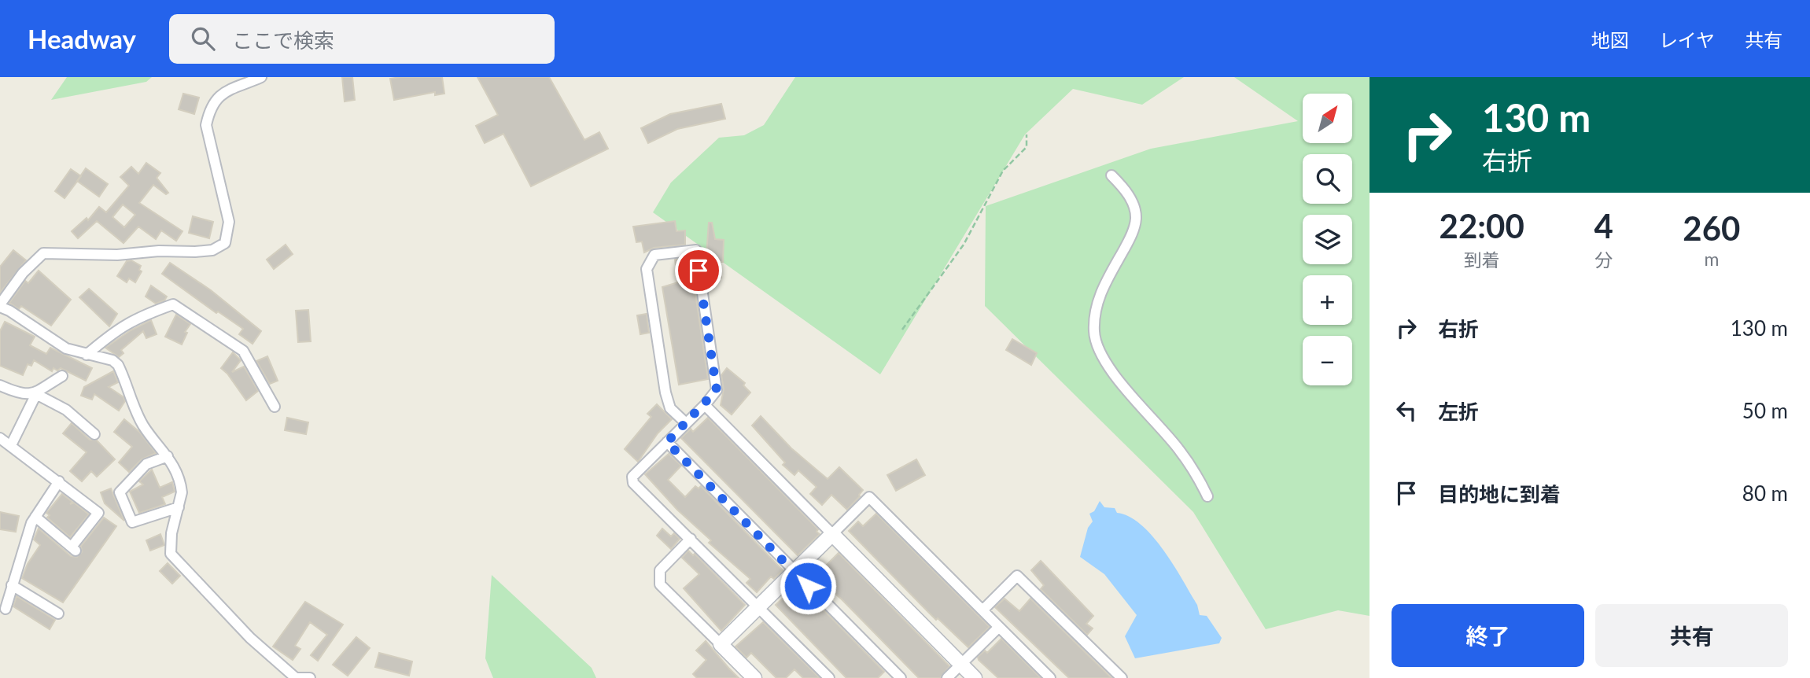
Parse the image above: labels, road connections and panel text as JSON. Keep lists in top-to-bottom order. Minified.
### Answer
{"north":"top right","page":{"header":"Headway","search":"ここで検索","nav":["地図","レイヤ","共有"],"turn":["130 m","右折"],"map_buttons":["+","−"],"eta":["22:00","到着","4","分","260","m"],"list":[{"name":"右折","value":"130 m"},{"name":"左折","value":"50 m"},{"name":"目的地に到着","value":"80 m"}],"buttons":["終了","共有"]}}
